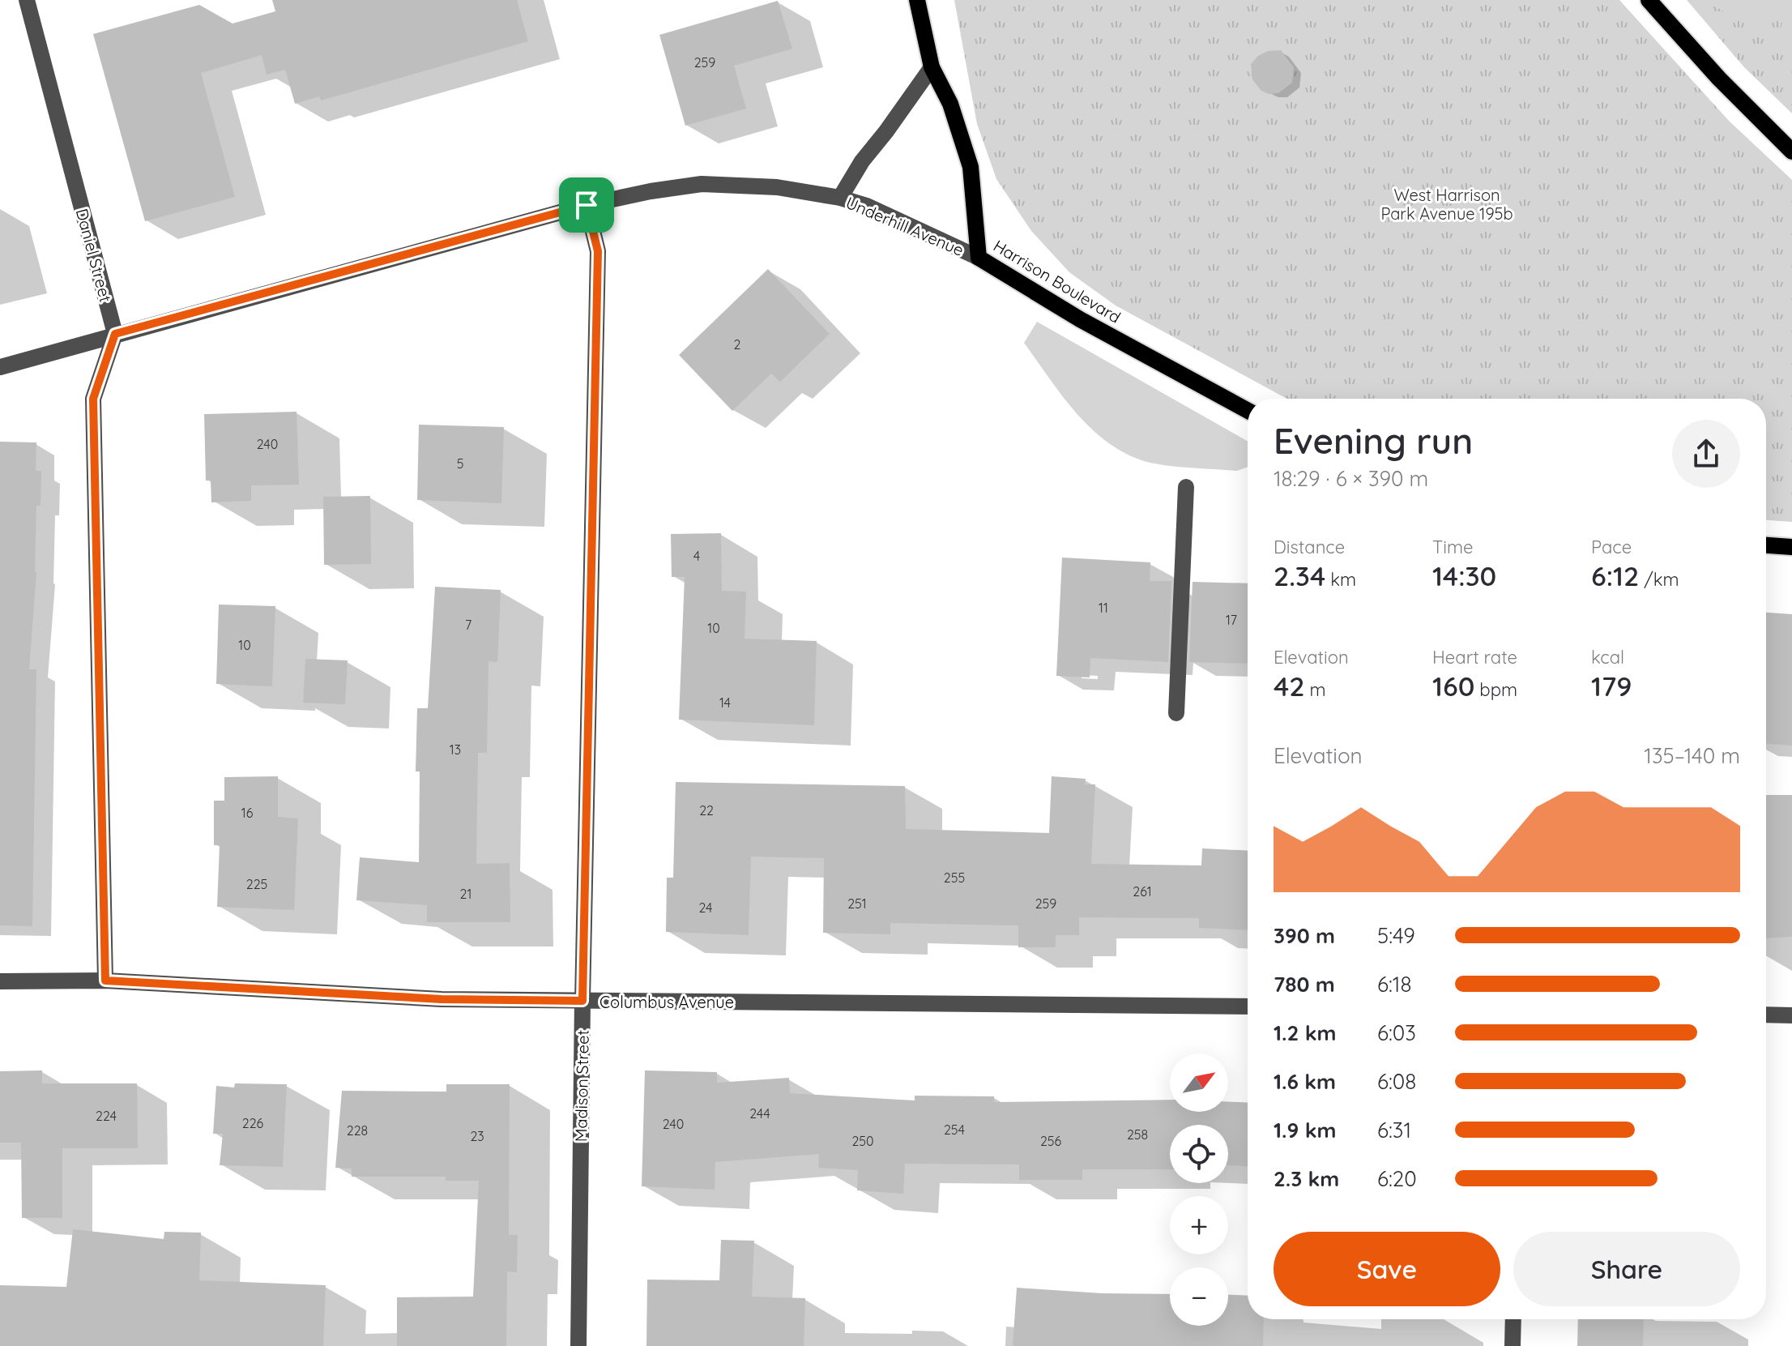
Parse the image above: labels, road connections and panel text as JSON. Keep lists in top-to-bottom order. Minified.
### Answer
{"streets":{"main road":["Harrison Boulevard"],"street":["Underhill Avenue","Daniel Street","Columbus Avenue","Madison Street"]},"crossings":[["Underhill Avenue","Daniel Street"],["Underhill Avenue","Harrison Boulevard"],["Underhill Avenue","Madison Street"],["Columbus Avenue","Madison Street"]],"parks":["West Harrison Park Avenue 195b"],"house_numbers":["259","2","240","5","4","11","17","7","10","10","14","13","22","16","255","225","261","21","251","259","24","244","224","226","240","254","228","258","23","250","256"],"north":"top right","page":{"heading":["Evening run","18:29 · 6 × 390 m"],"stats":[["Distance","2.34 km"],["Time","14:30"],["Pace","6:12 /km"],["Elevation","42 m"],["Heart rate","160 bpm"],["kcal","179"]],"chart":["Elevation","135–140 m"],"list":[{"name":"390 m","note":"5:49"},{"name":"780 m","note":"6:18"},{"name":"1.2 km","note":"6:03"},{"name":"1.6 km","note":"6:08"},{"name":"1.9 km","note":"6:31"},{"name":"2.3 km","note":"6:20"}],"map_buttons":["+","−"],"buttons":["Save","Share"]}}
